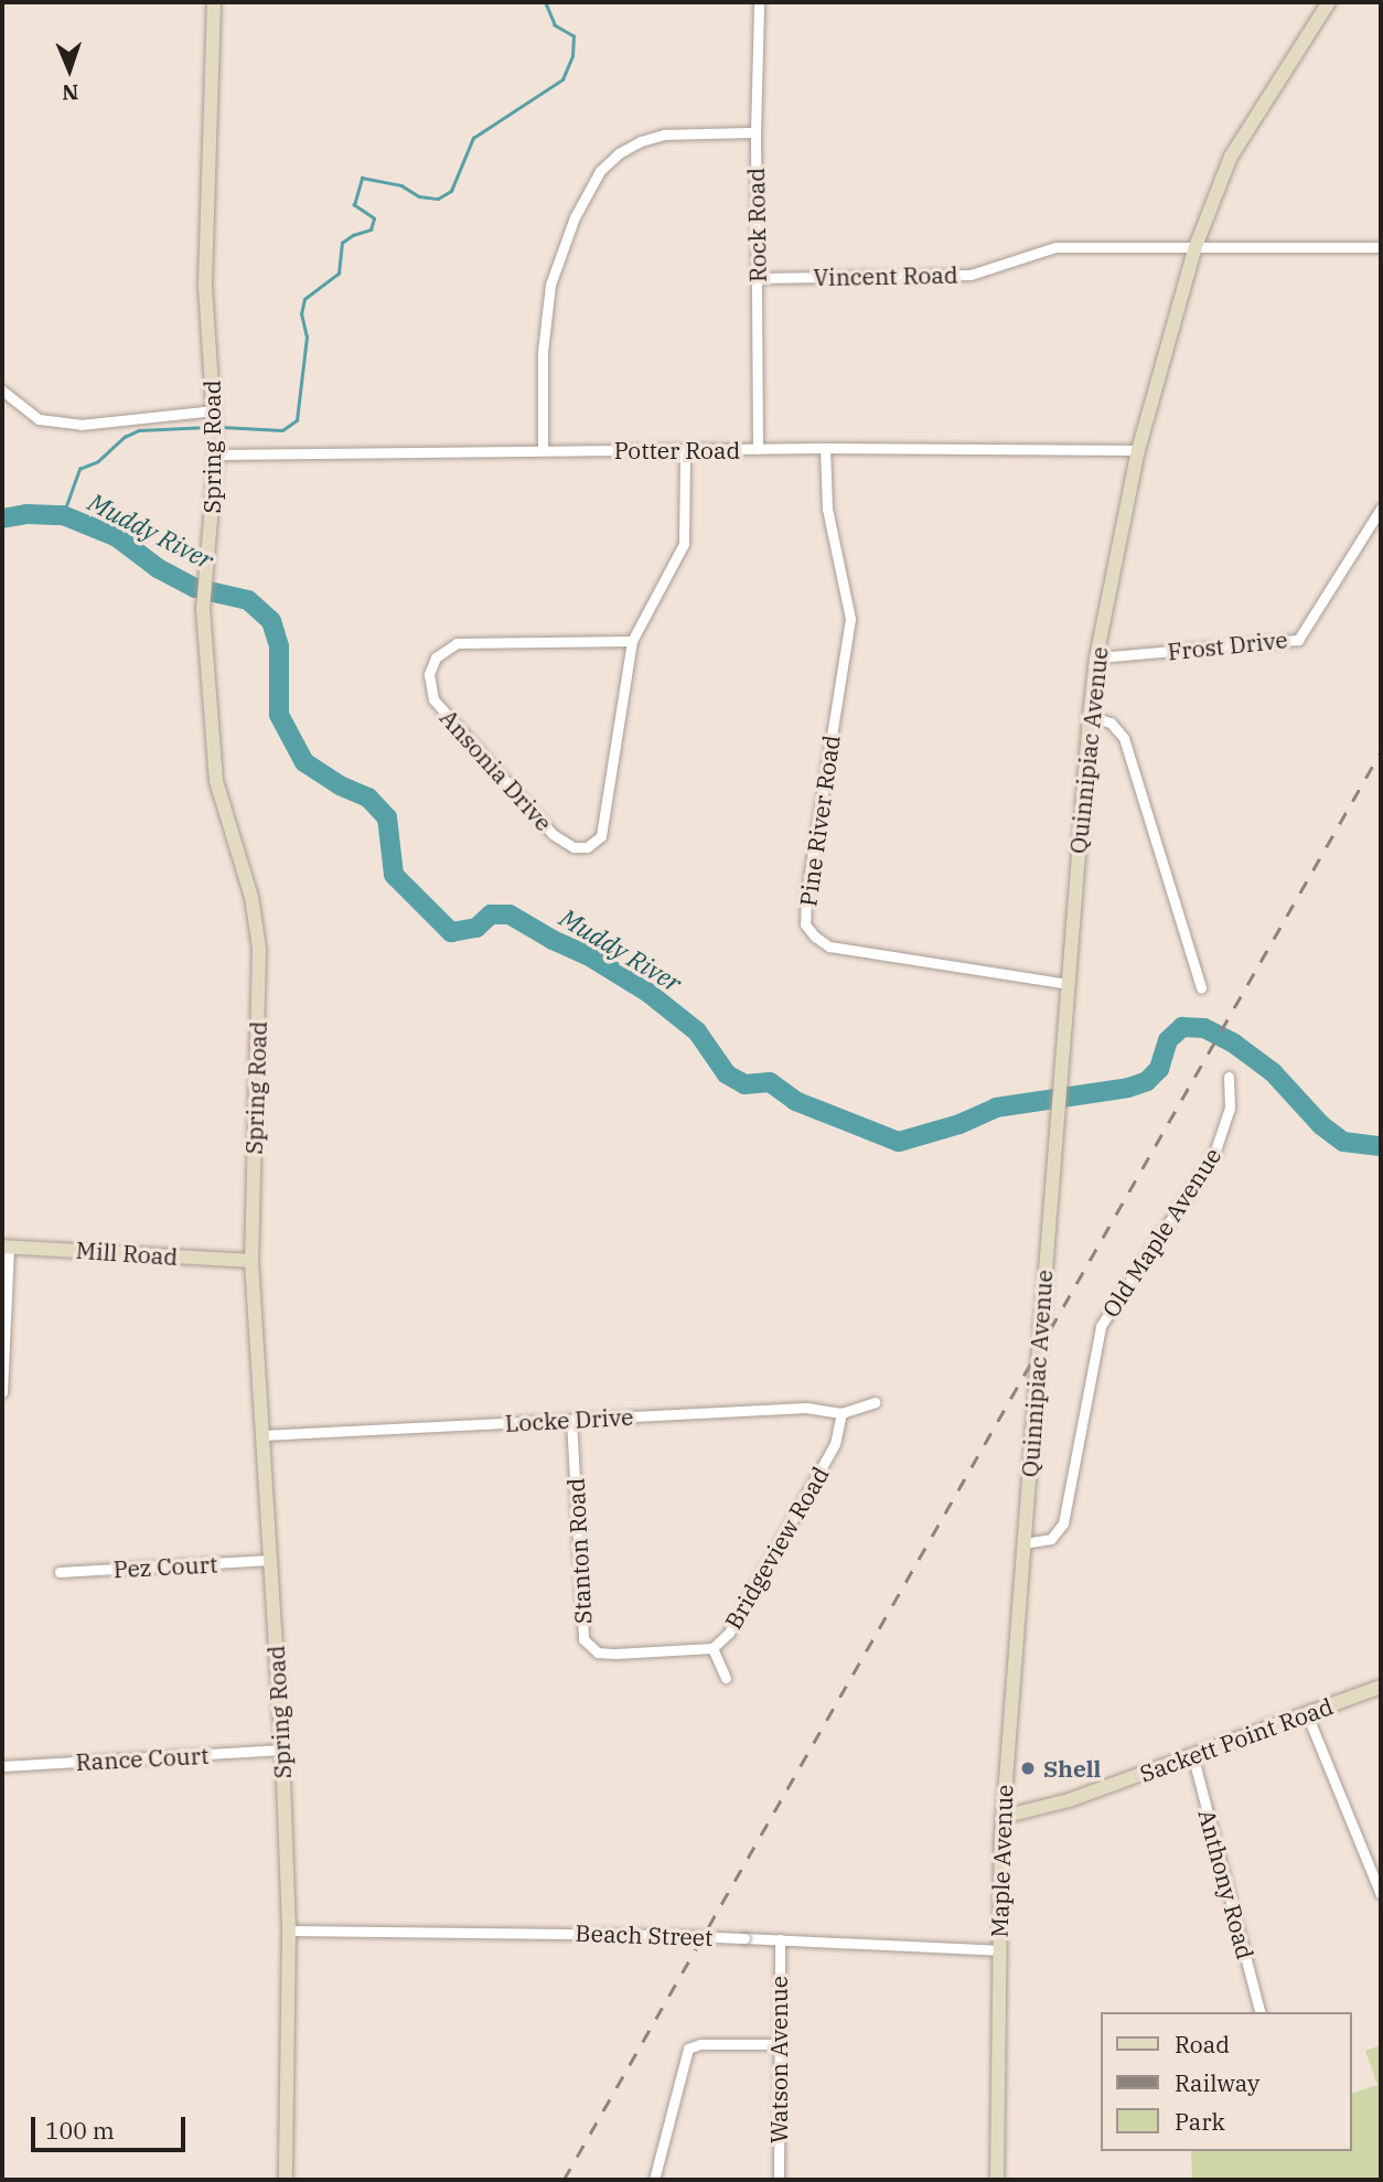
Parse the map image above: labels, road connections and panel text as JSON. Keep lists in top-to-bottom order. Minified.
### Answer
{"streets":{"street":["Rock Road","Vincent Road","Spring Road","Potter Road","Frost Drive","Quinnipiac Avenue","Ansonia Drive","Pine River Road","Old Maple Avenue","Mill Road","Locke Drive","Bridgeview Road","Stanton Road","Pez Court","Sackett Point Road","Rance Court","Maple Avenue","Anthony Road","Beach Street","Watson Avenue"]},"crossings":[["Rock Road","Vincent Road"],["Rock Road","Potter Road"],["Vincent Road","Quinnipiac Avenue"],["Spring Road","Potter Road"],["Spring Road","Mill Road"],["Spring Road","Locke Drive"],["Spring Road","Pez Court"],["Spring Road","Rance Court"],["Spring Road","Beach Street"],["Potter Road","Quinnipiac Avenue"],["Potter Road","Ansonia Drive"],["Potter Road","Pine River Road"],["Frost Drive","Quinnipiac Avenue"],["Quinnipiac Avenue","Pine River Road"],["Quinnipiac Avenue","Old Maple Avenue"],["Quinnipiac Avenue","Maple Avenue"],["Old Maple Avenue","Maple Avenue"],["Locke Drive","Bridgeview Road"],["Locke Drive","Stanton Road"],["Bridgeview Road","Stanton Road"],["Sackett Point Road","Maple Avenue"],["Sackett Point Road","Anthony Road"],["Maple Avenue","Beach Street"],["Beach Street","Watson Avenue"]],"water":["Muddy River"],"places":["Shell"],"legend":["Road","Railway","Park"],"scale_bar":"100 m","north":"bottom"}
